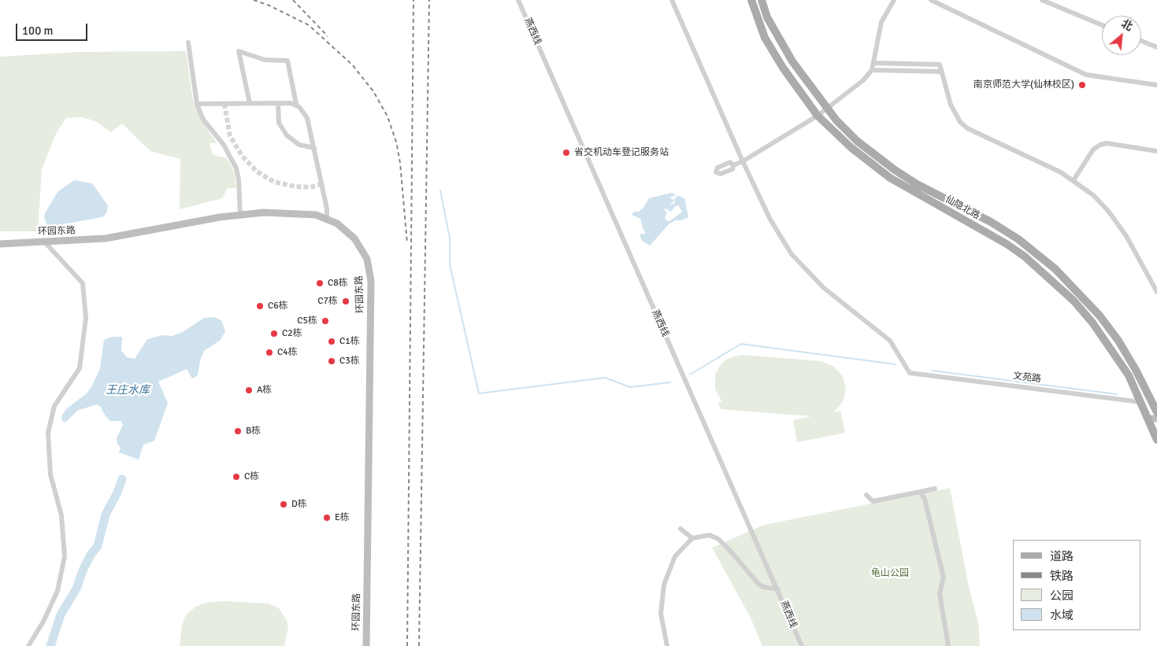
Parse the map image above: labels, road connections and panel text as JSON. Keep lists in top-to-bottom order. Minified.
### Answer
{"streets":{"main road":["仙隐北路"],"street":["燕西线","环园东路","文苑路"]},"crossings":[["仙隐北路","文苑路"]],"water":["王庄水库"],"parks":["龟山公园"],"places":["南京师范大学(仙林校区)","省交机动车登记服务站","C8栋","C7栋","C6栋","C5栋","C2栋","C1栋","C4栋","C3栋","A栋","B栋","C栋","D栋","E栋"],"legend":["道路","铁路","公园","水域"],"scale_bar":"100 m","north":"top right"}
